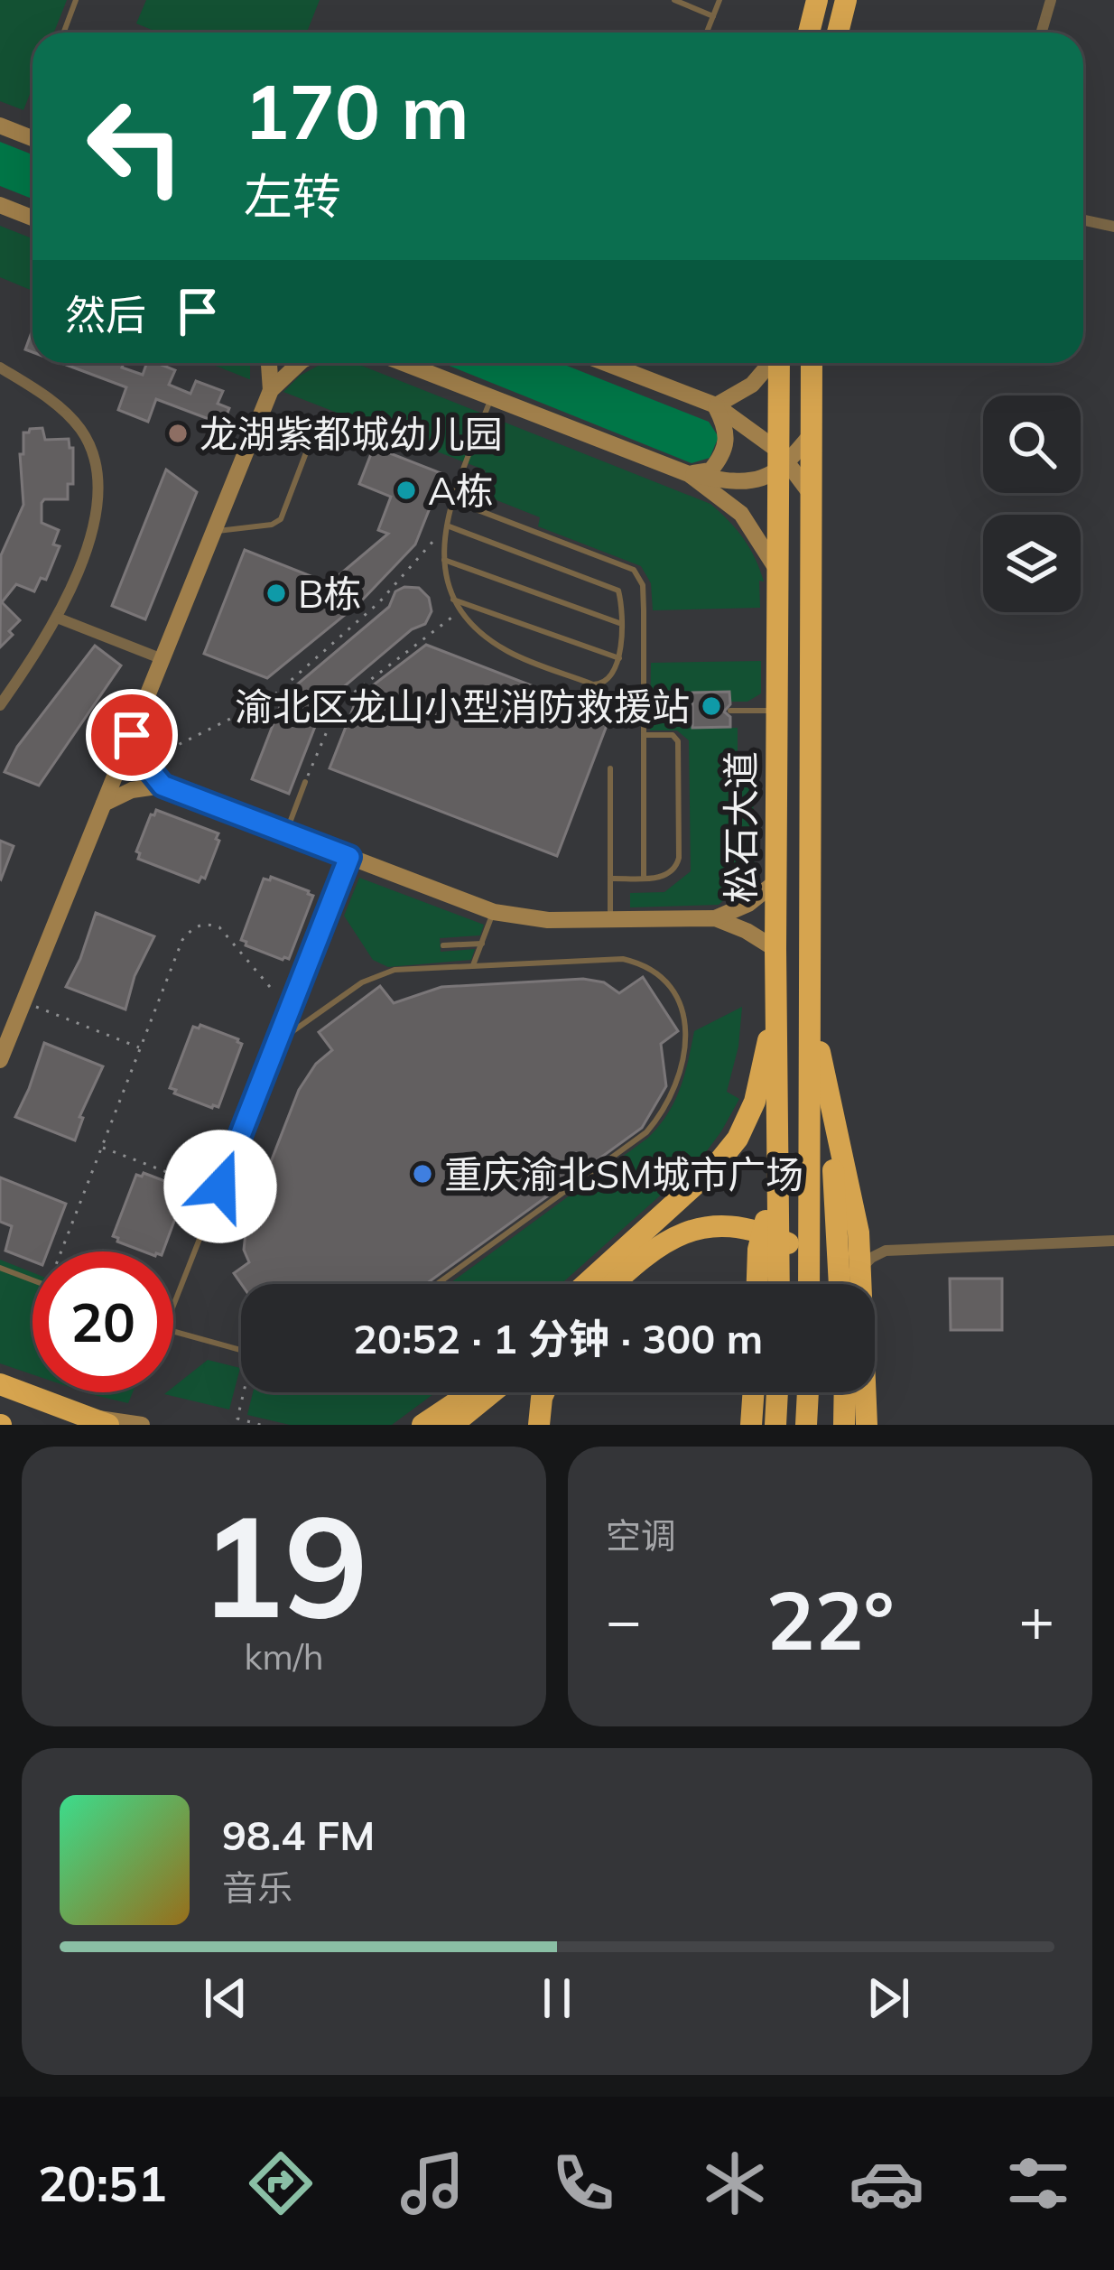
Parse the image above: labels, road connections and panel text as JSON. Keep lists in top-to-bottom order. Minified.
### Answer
{"streets":{"highway":["松石大道"]},"places":["龙湖紫都城幼儿园","A栋","B栋","渝北区龙山小型消防救援站","重庆渝北SM城市广场"],"page":{"turn":["170 m","左转"],"then":"然后","limit":"20","trip":"20:52 · 1 分钟 · 300 m","tile":[["19","km/h"],"空调"],"heat":["−","22°","+"],"song":["98.4 FM","音乐"],"tabs":"20:51"}}
